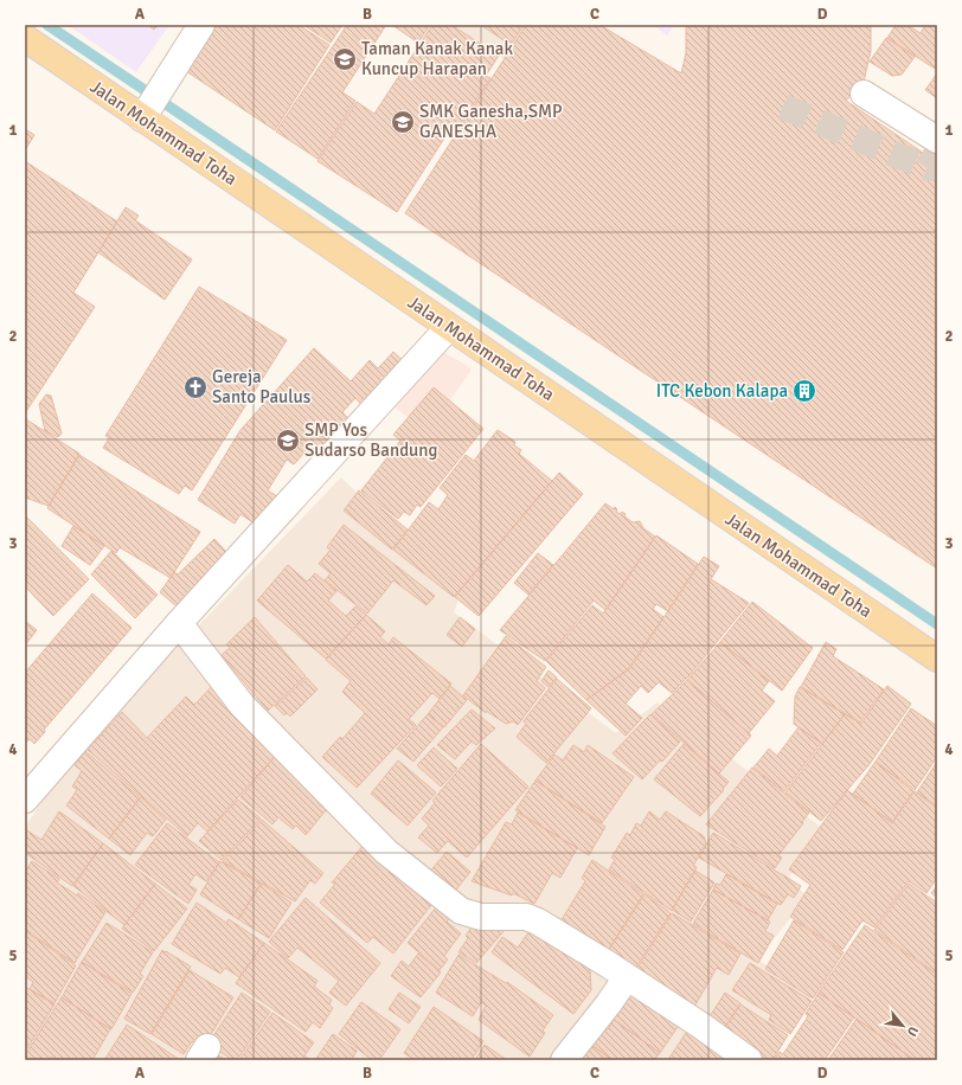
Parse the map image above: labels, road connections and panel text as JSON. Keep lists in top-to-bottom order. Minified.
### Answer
{"streets":{"main road":["Jalan Mohammad Toha"]},"places":{"school or university":["Taman Kanak Kanak Kuncup Harapan","SMK Ganesha,SMP GANESHA","SMP Yos Sudarso Bandung"],"church":["Gereja Santo Paulus"],"building":["ITC Kebon Kalapa"]},"north":"bottom right","grid":{"columns":["A","B","C","D"],"rows":["1","2","3","4","5"]}}
